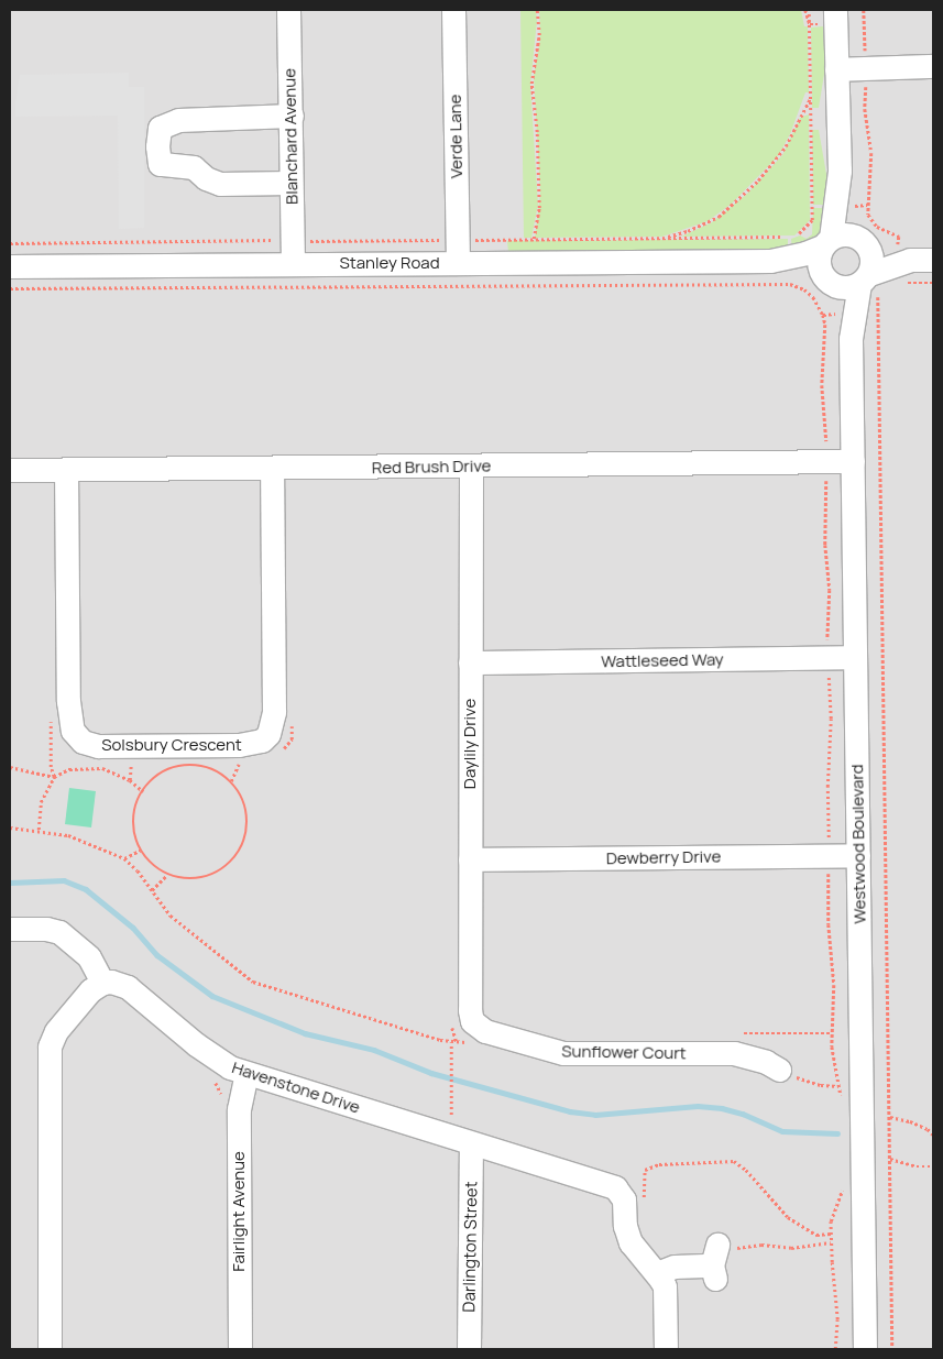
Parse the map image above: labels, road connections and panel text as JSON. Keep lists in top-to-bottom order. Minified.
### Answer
{"streets":{"street":["Blanchard Avenue","Verde Lane","Stanley Road","Red Brush Drive","Wattleseed Way","Daylily Drive","Solsbury Crescent","Westwood Boulevard","Dewberry Drive","Sunflower Court","Havenstone Drive","Fairlight Avenue","Darlington Street"]},"crossings":[["Blanchard Avenue","Stanley Road"],["Verde Lane","Stanley Road"],["Stanley Road","Westwood Boulevard"],["Red Brush Drive","Daylily Drive"],["Red Brush Drive","Solsbury Crescent"],["Red Brush Drive","Westwood Boulevard"],["Wattleseed Way","Daylily Drive"],["Wattleseed Way","Westwood Boulevard"],["Daylily Drive","Dewberry Drive"],["Daylily Drive","Sunflower Court"],["Westwood Boulevard","Dewberry Drive"],["Havenstone Drive","Fairlight Avenue"],["Havenstone Drive","Darlington Street"]]}
